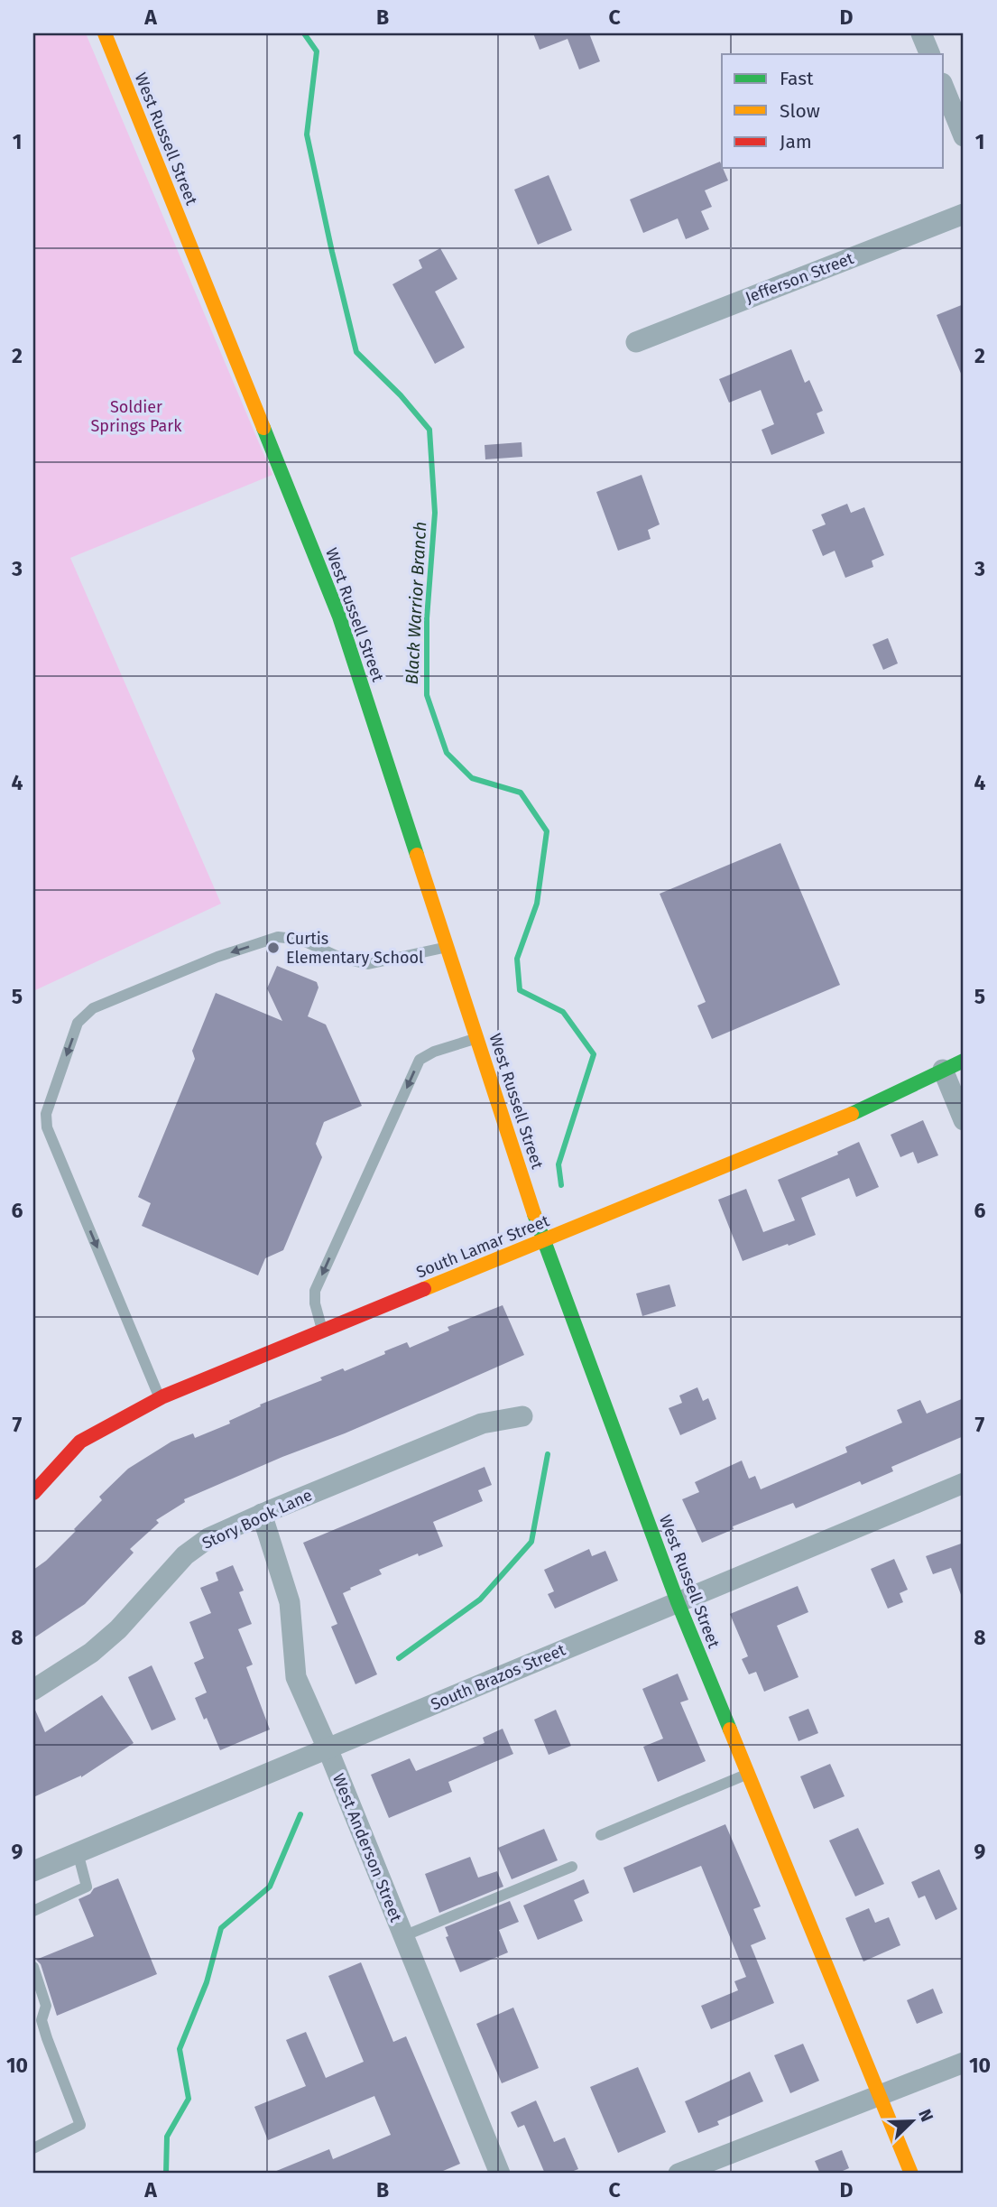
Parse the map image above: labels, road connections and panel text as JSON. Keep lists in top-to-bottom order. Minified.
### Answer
{"streets":{"street":["West Russell Street","Jefferson Street","South Lamar Street","Story Book Lane","South Brazos Street","West Anderson Street"]},"crossings":[["West Russell Street","South Lamar Street"],["West Russell Street","South Brazos Street"],["Story Book Lane","West Anderson Street"],["South Brazos Street","West Anderson Street"]],"water":["Black Warrior Branch"],"parks":["Soldier Springs Park"],"places":["Curtis Elementary School"],"legend":["Fast","Slow","Jam"],"north":"top right","grid":{"columns":["A","B","C","D"],"rows":["1","2","3","4","5","6","7","8","9","10"]}}
